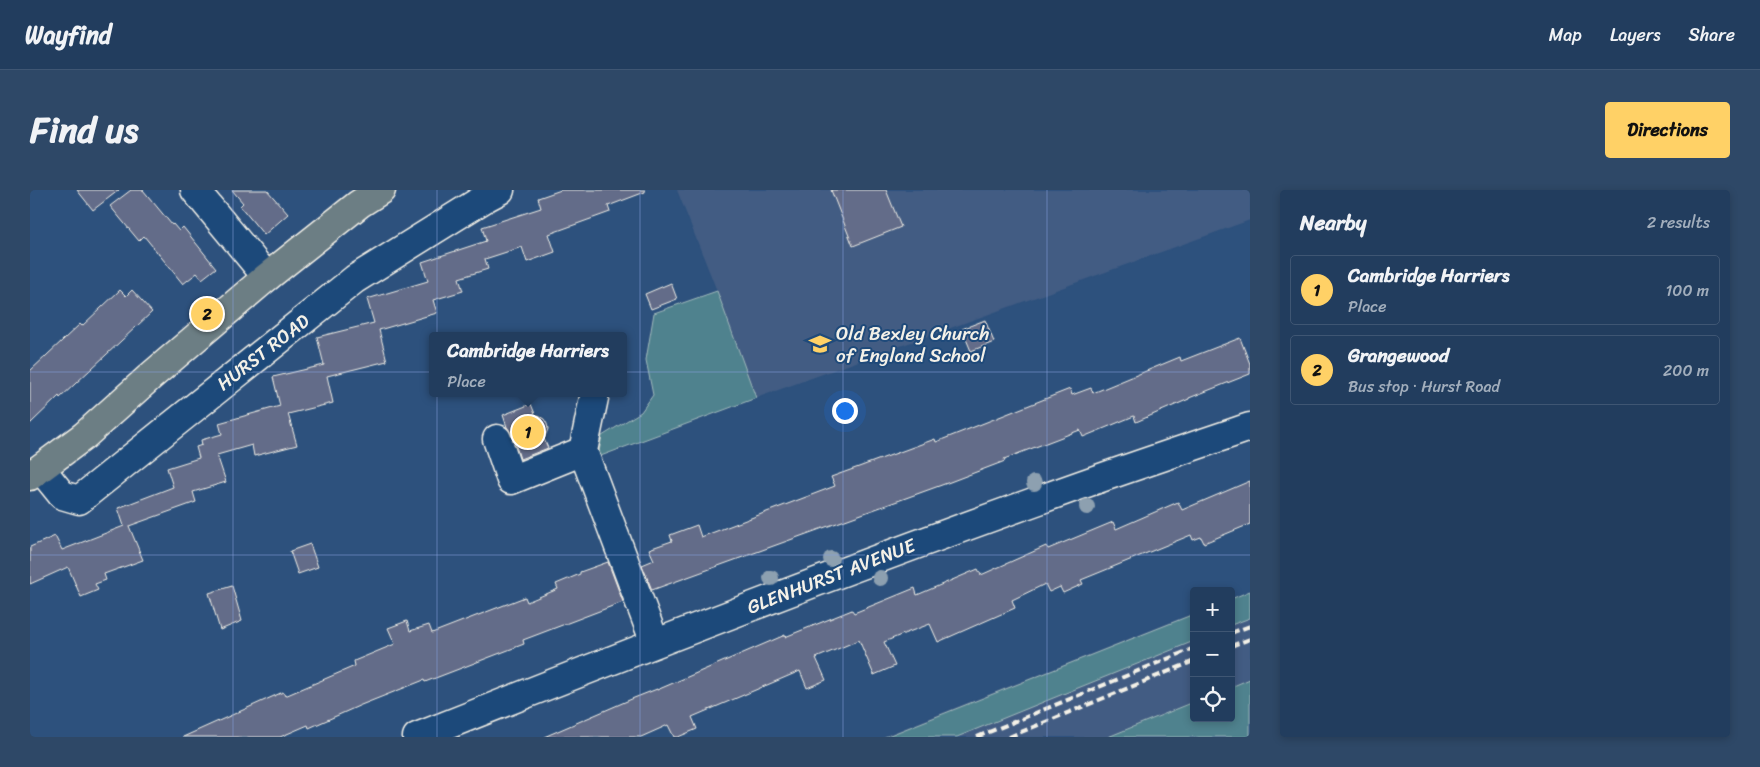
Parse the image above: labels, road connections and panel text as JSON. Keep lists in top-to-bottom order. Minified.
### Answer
{"streets":{"main road":["HURST ROAD"],"street":["GLENHURST AVENUE"]},"places":{"school or university":["Old Bexley Church of England School"]},"page":{"header":"Wayfind","nav":["Map","Layers","Share"],"title":"Find us","buttons":"Directions","heading":["Nearby","2 results"],"list":[{"mark":"1","name":"Cambridge Harriers","note":"Place","value":"100 m"},{"mark":"2","name":"Grangewood","note":"Bus stop · Hurst Road","value":"200 m"}],"pins":["2","1"],"popup":["Cambridge Harriers","Place"],"map_buttons":["+","−"]}}
